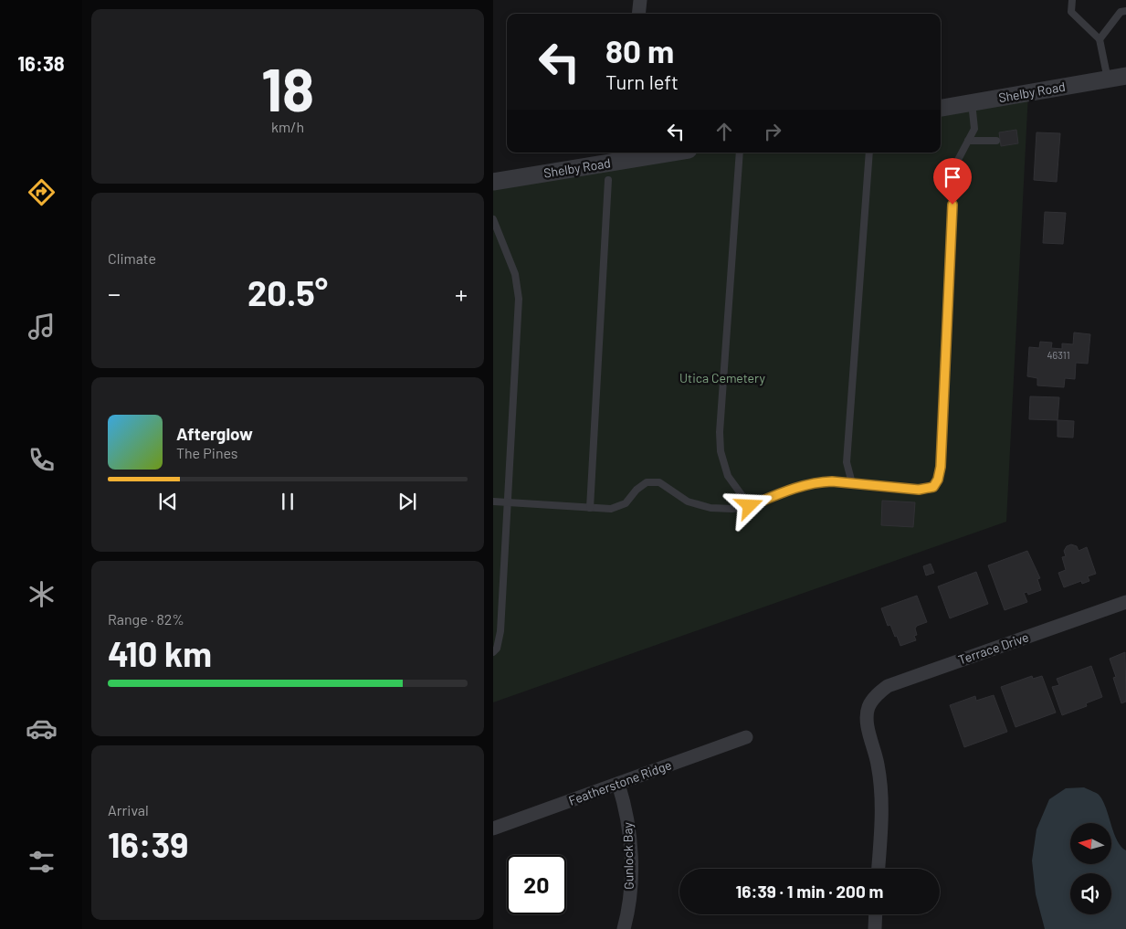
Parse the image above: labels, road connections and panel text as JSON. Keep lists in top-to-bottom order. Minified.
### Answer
{"streets":{"street":["Shelby Road","Terrace Drive","Featherstone Ridge","Gunlock Bay"]},"crossings":[["Featherstone Ridge","Gunlock Bay"]],"parks":["Utica Cemetery"],"house_numbers":["46311"],"north":"left","page":{"tabs":"16:38","tile":[["18","km/h"],"Climate",["Range · 82%","410 km"],["Arrival","16:39"]],"turn":["80 m","Turn left"],"heat":["−","20.5°","+"],"song":["Afterglow","The Pines"],"limit":"20","trip":"16:39 · 1 min · 200 m"}}
